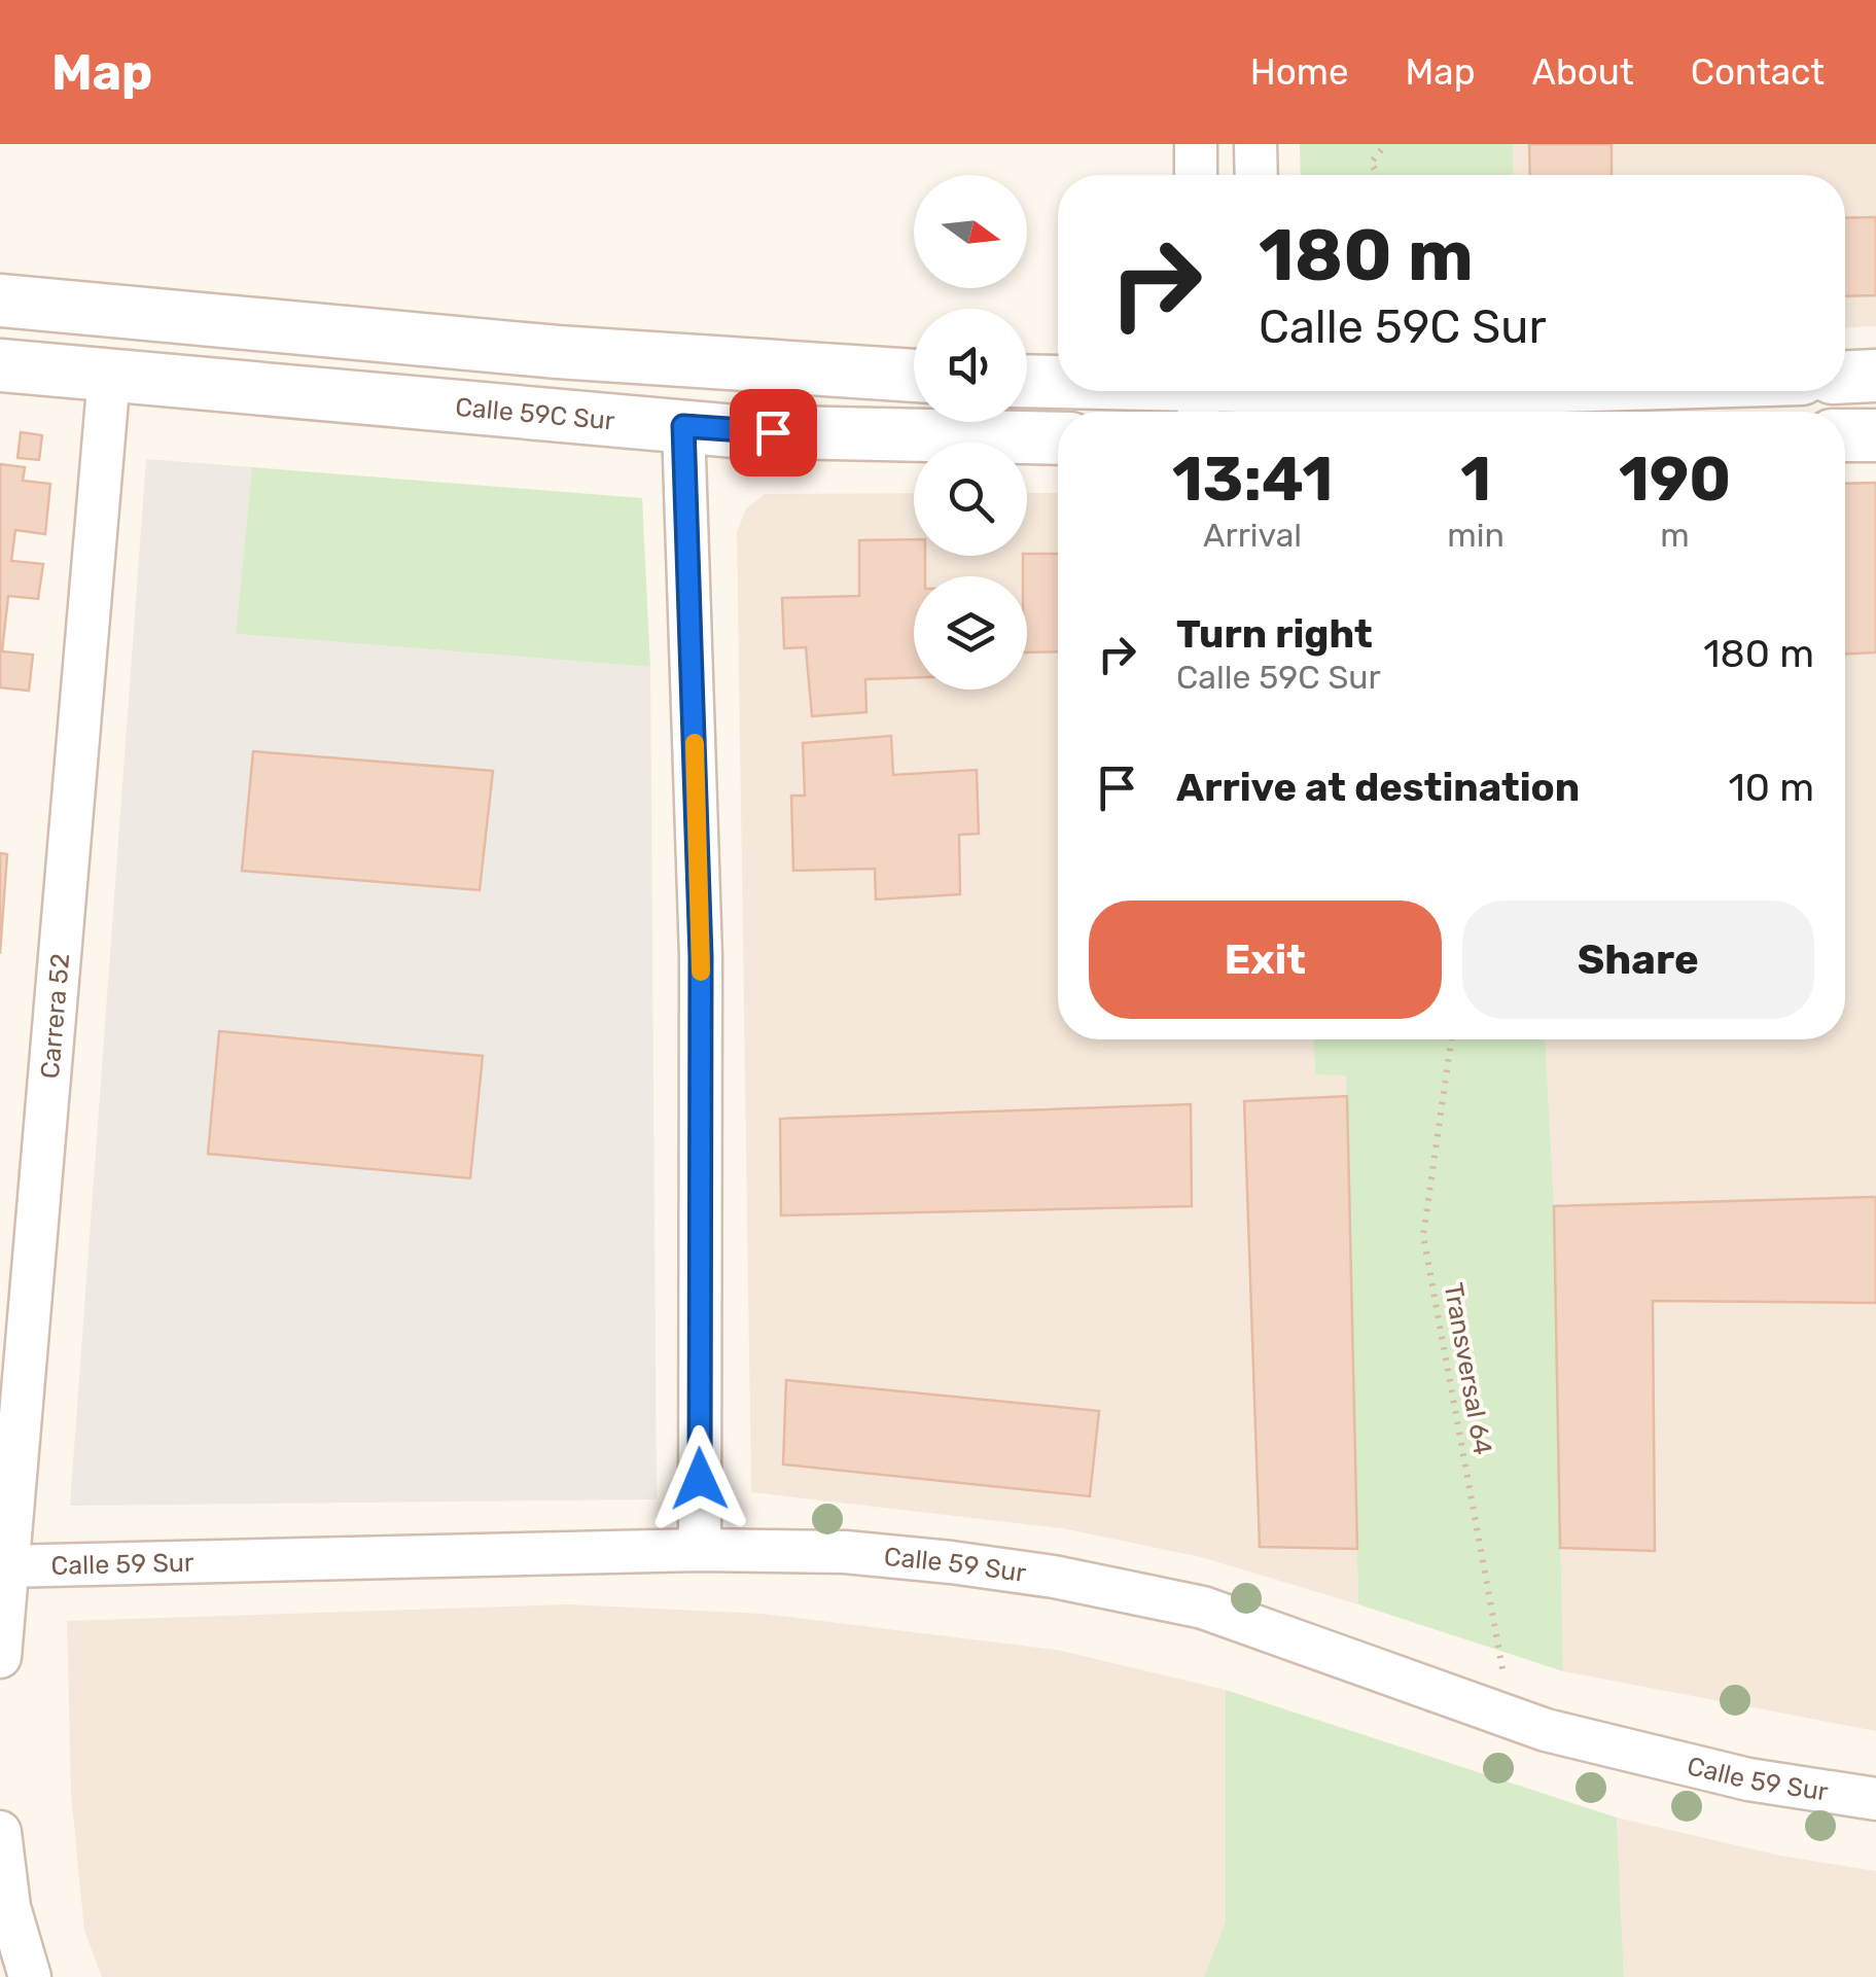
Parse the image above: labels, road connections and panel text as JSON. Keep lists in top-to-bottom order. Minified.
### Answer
{"streets":{"street":["Calle 59C Sur","Carrera 52","Calle 59 Sur"],"path":["Transversal 64"]},"crossings":[["Calle 59C Sur","Carrera 52"],["Carrera 52","Calle 59 Sur"],["Transversal 64","Calle 59 Sur"]],"north":"right","page":{"header":"Map","nav":["Home","Map","About","Contact"],"turn":["180 m","Calle 59C Sur"],"eta":["13:41","Arrival","1","min","190","m"],"list":[{"name":"Turn right","note":"Calle 59C Sur","value":"180 m"},{"name":"Arrive at destination","value":"10 m"}],"buttons":["Exit","Share"]}}
